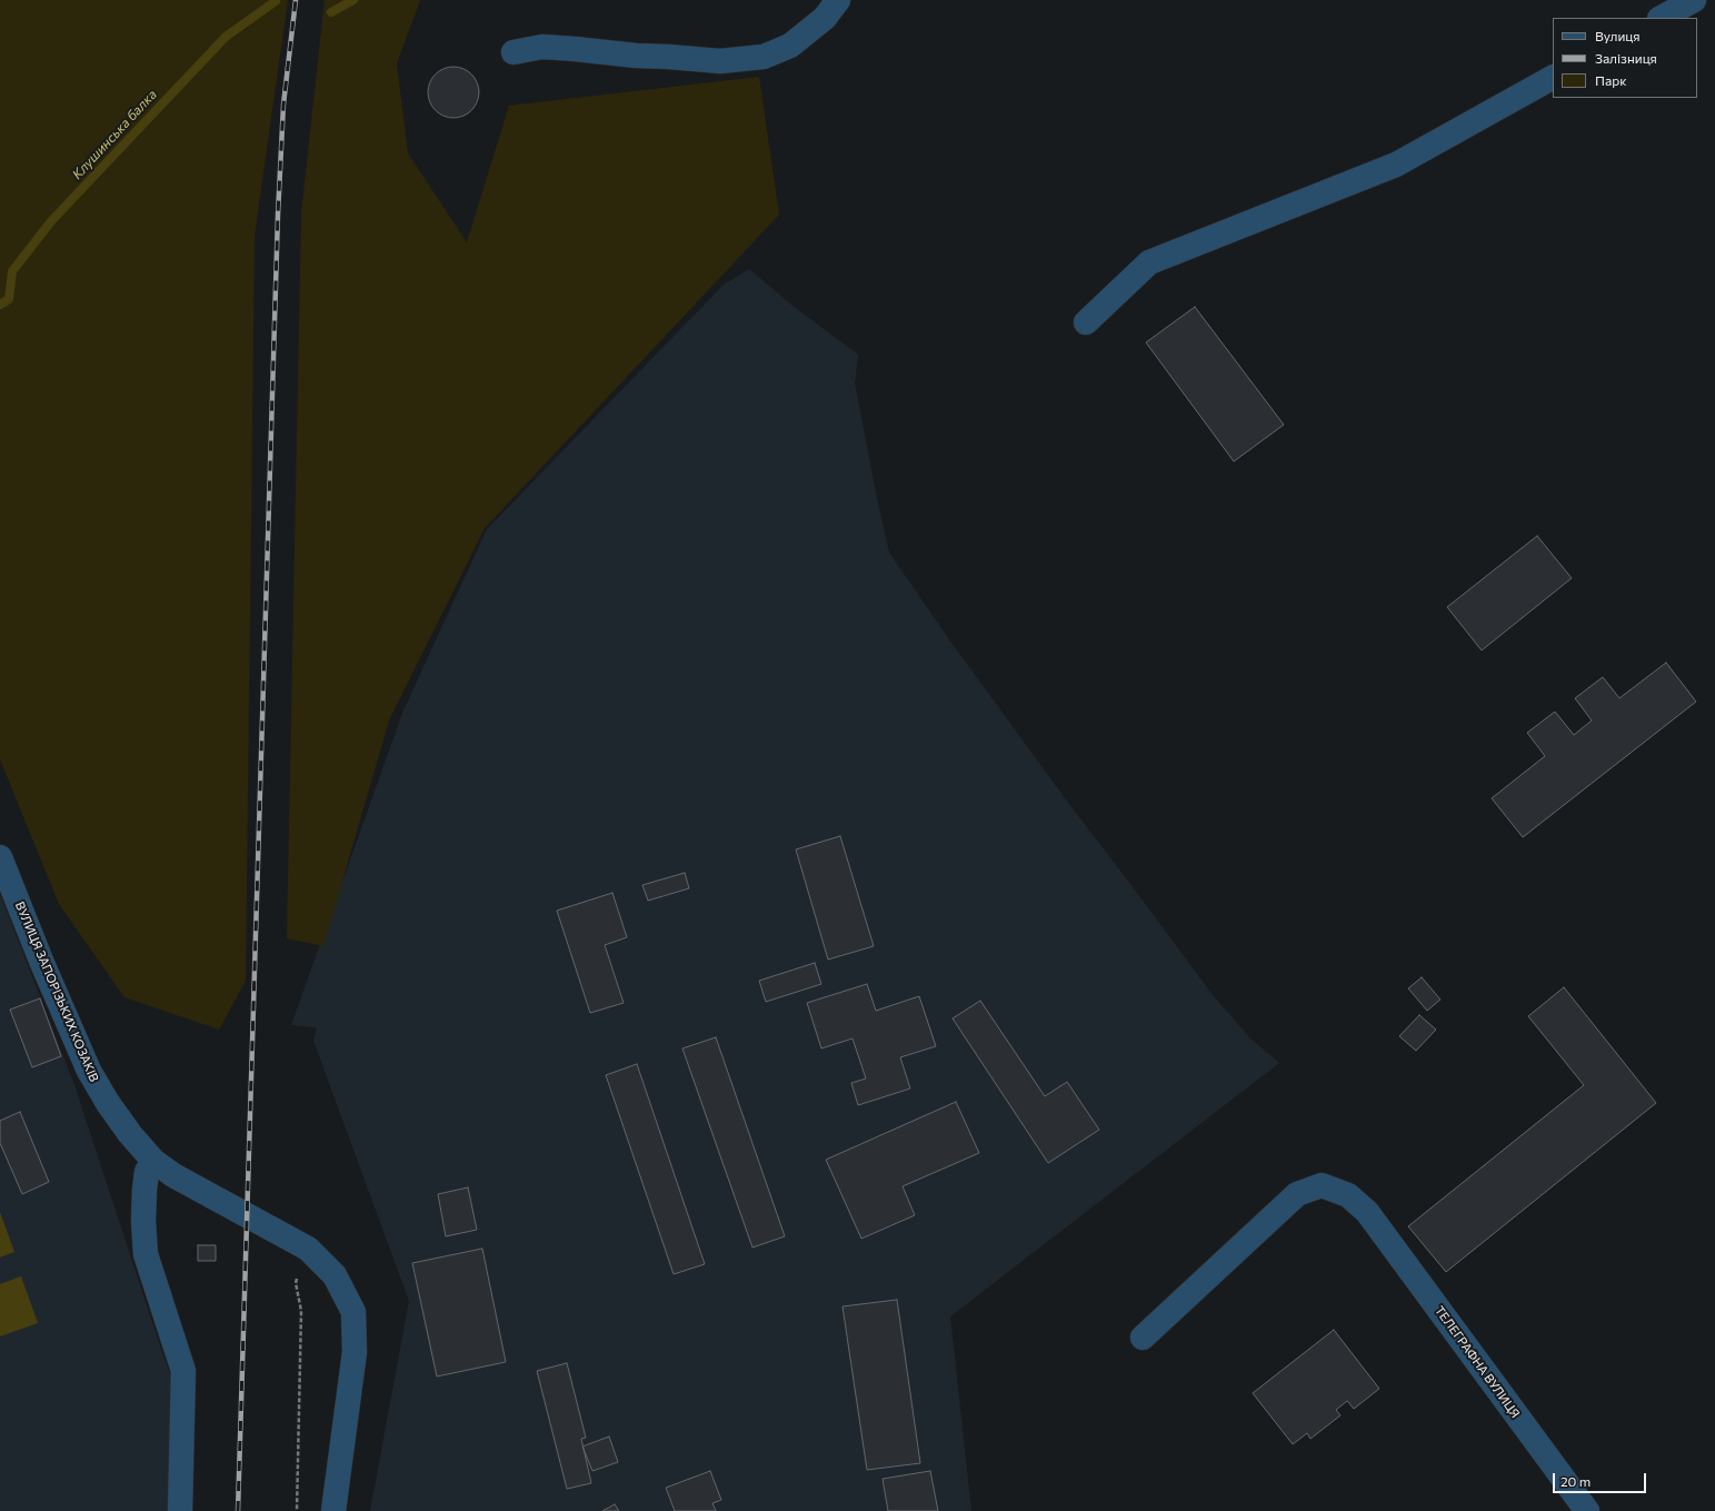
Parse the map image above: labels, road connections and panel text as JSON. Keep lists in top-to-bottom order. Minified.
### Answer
{"streets":{"street":["ВУЛИЦЯ ЗАПОРІЗЬКИХ КОЗАКІВ","ТЕЛЕГРАФНА ВУЛИЦЯ"]},"water":["Клушинська балка"],"legend":["Вулиця","Залізниця","Парк"],"scale_bar":"20 m"}
